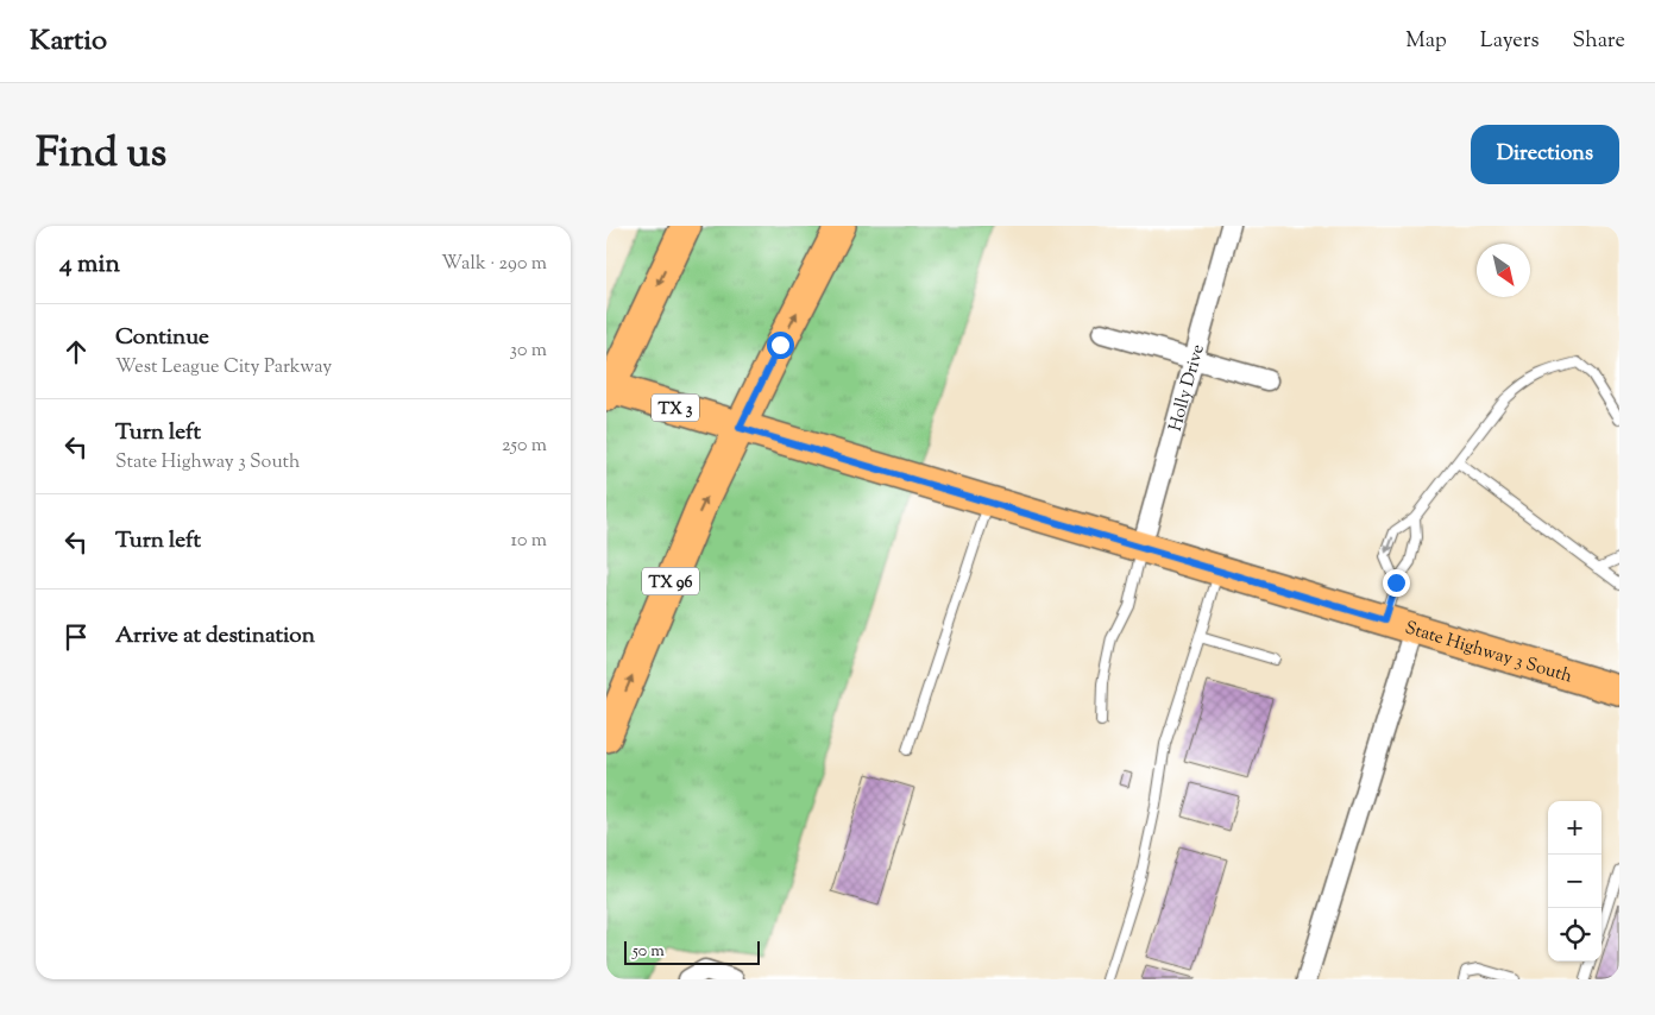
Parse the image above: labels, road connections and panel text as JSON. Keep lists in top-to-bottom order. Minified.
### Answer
{"streets":{"main road":["TX 3","TX 96","State Highway 3 South"],"street":["Holly Drive"]},"crossings":[["Holly Drive","State Highway 3 South"],["TX 96","State Highway 3 South"]],"scale_bar":"50 m","north":"bottom right","page":{"header":"Kartio","nav":["Map","Layers","Share"],"title":"Find us","buttons":"Directions","heading":["4 min","Walk · 290 m"],"list":[["Continue","West League City Parkway","30 m"],["Turn left","State Highway 3 South","250 m"],["Turn left","10 m"],"Arrive at destination"],"map_buttons":["+","−"],"scale":"50 m"}}
